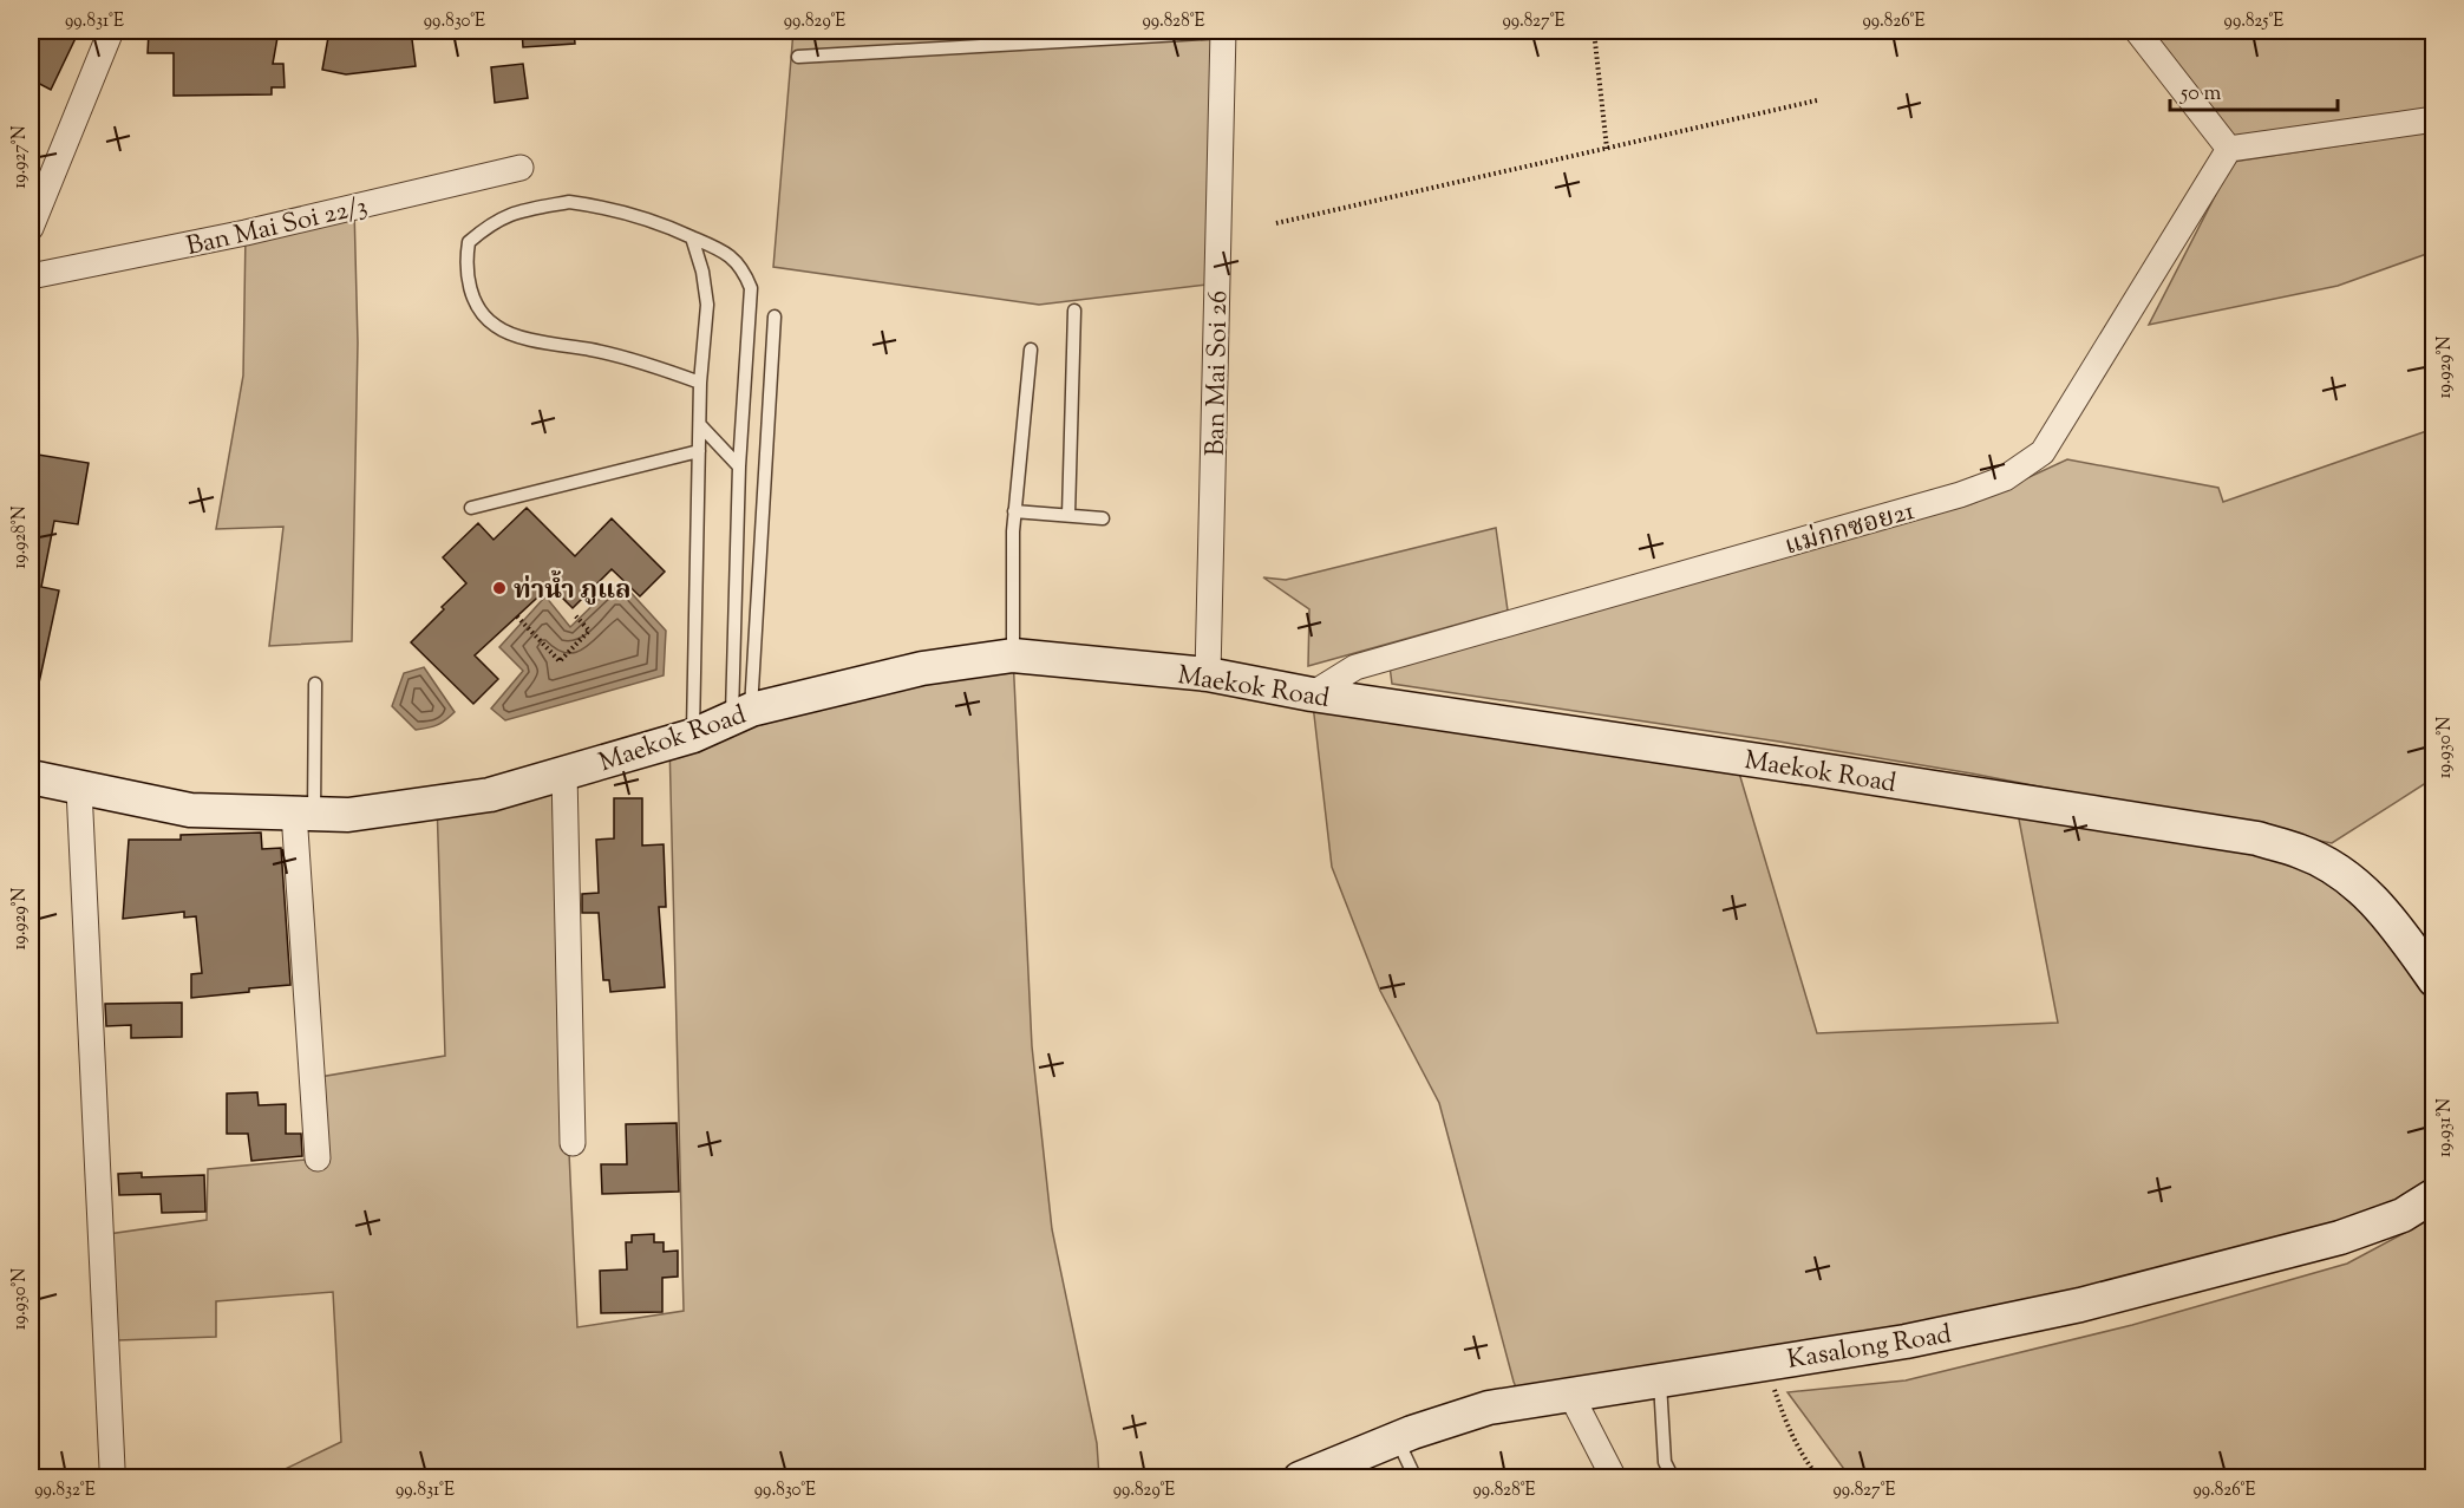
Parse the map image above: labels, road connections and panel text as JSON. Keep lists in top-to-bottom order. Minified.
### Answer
{"streets":{"street":["Ban Mai Soi 22/3","Ban Mai Soi 26","แม่กกซอย21","Maekok Road","Kasalong Road"]},"crossings":[["Ban Mai Soi 26","Maekok Road"],["แม่กกซอย21","Maekok Road"]],"places":["ท่าน้ำ ภูแล"],"scale_bar":"50 m","coordinates":["99.831°E","99.830°E","99.829°E","99.828°E","99.827°E","99.826°E","99.825°E","19.927°N","19.929°N","19.928°N","19.930°N","19.931°N","99.832°E"]}
